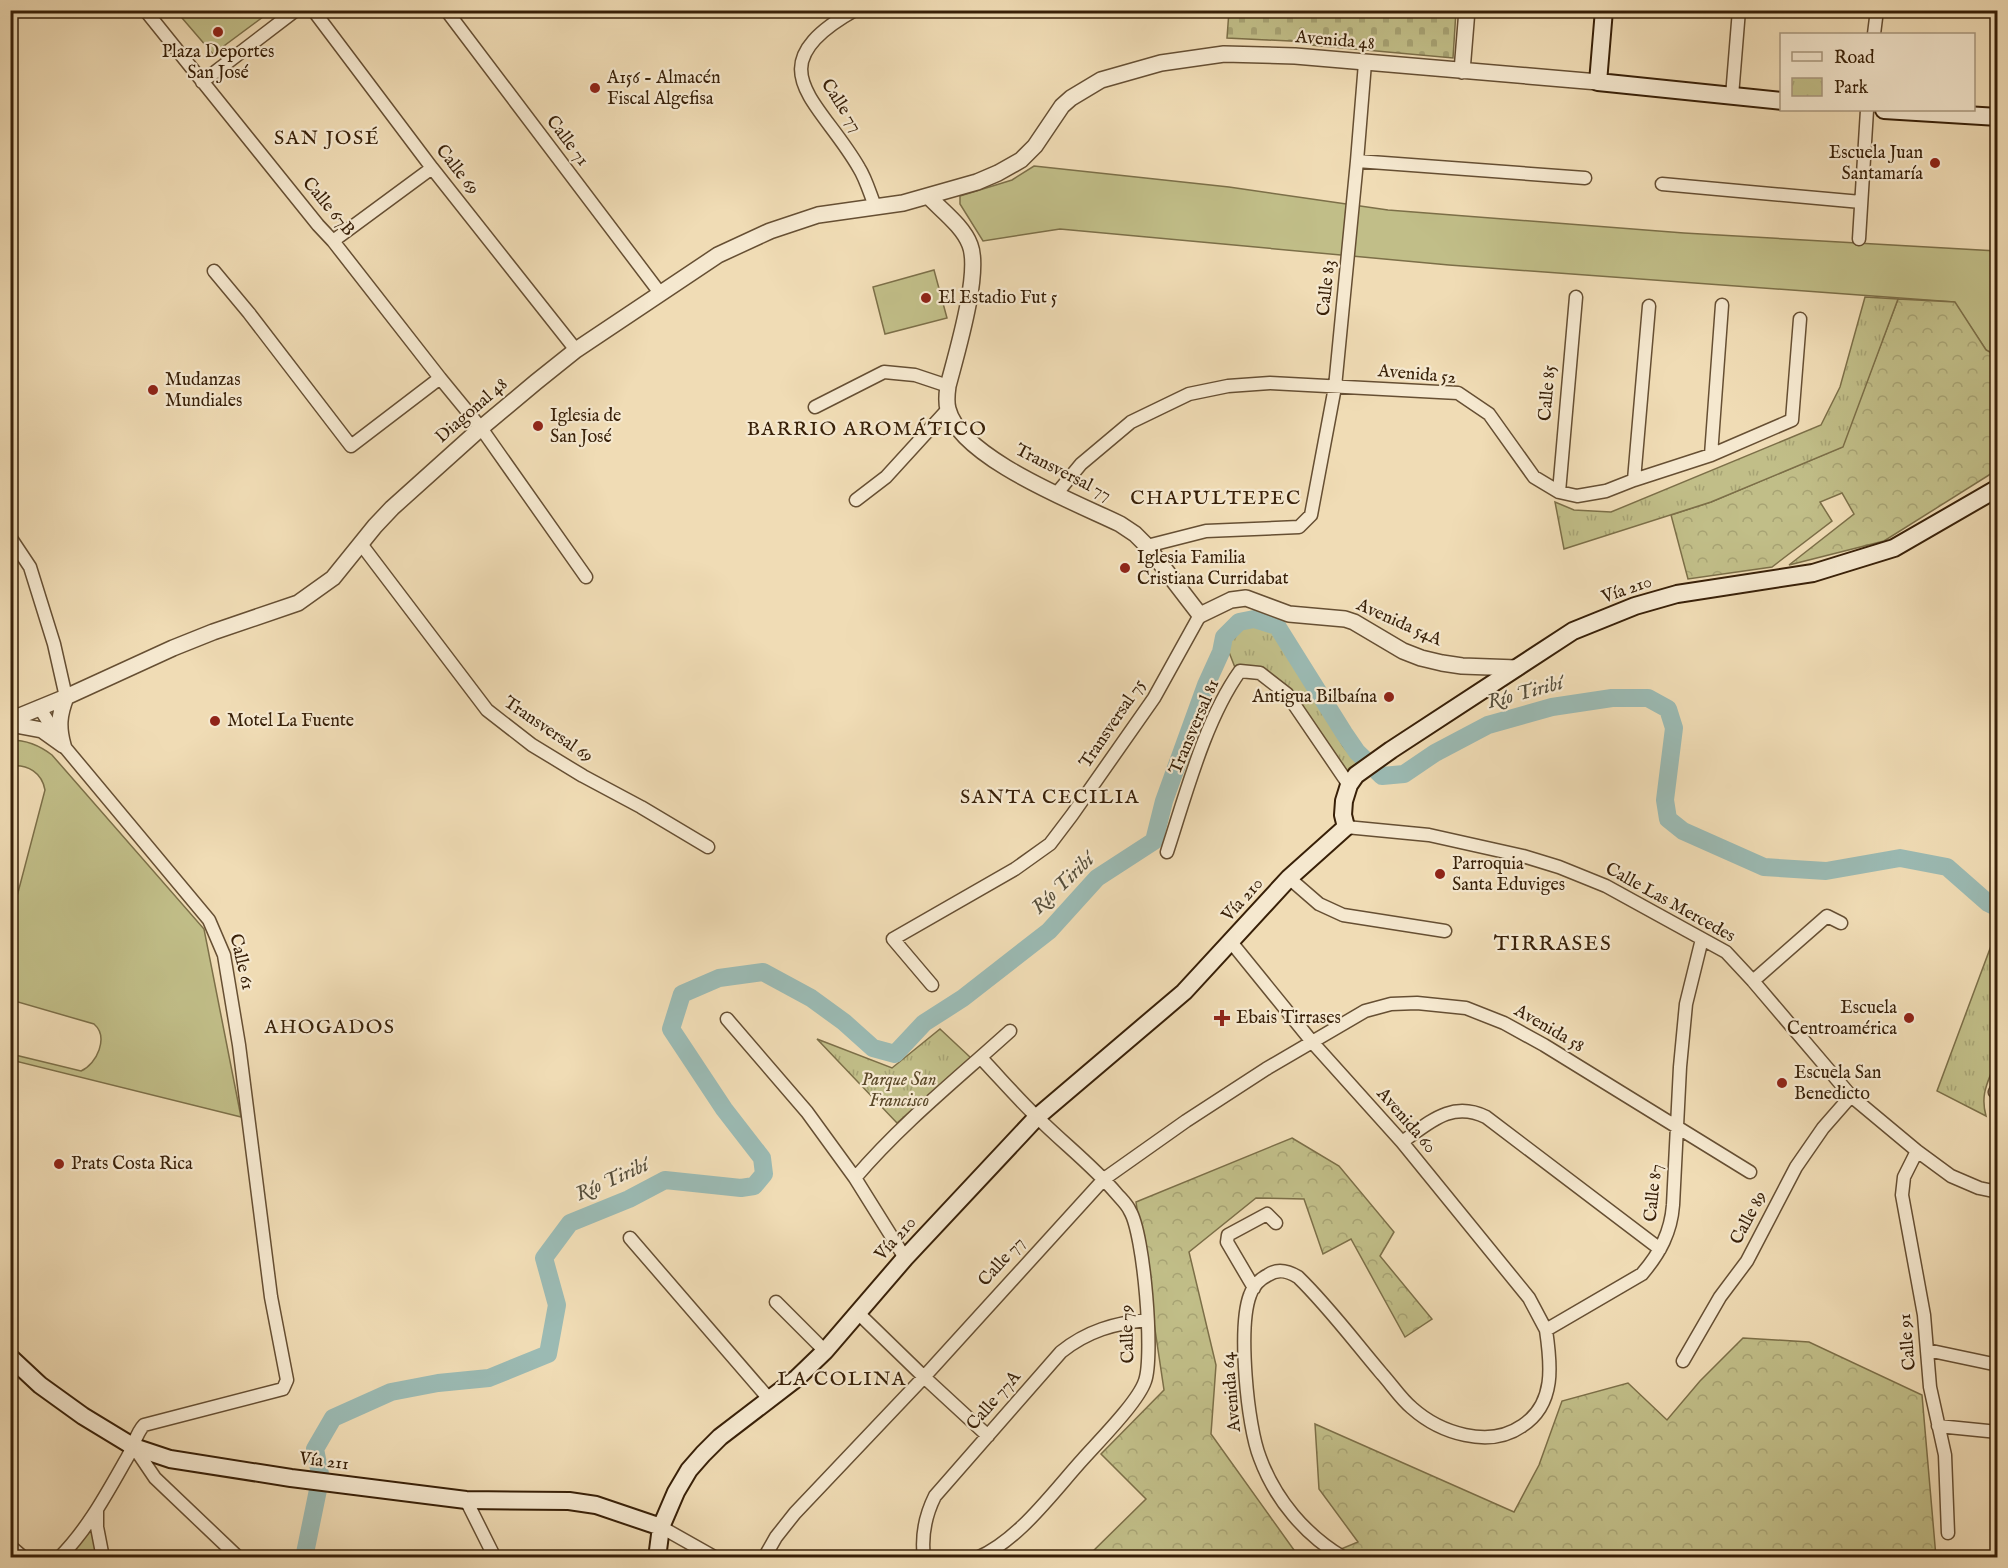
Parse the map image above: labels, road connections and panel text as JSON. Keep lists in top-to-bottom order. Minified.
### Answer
{"streets":{"main road":["Avenida 48","Vía 210","Vía 211"],"street":["Calle 77","Calle 71","Calle 69","Calle 67B","Calle 83","Avenida 52","Calle 85","Diagonal 48","Transversal 77","Avenida 54A","Transversal 75","Transversal 81","Transversal 69","Calle Las Mercedes","Calle 61","Avenida 58","Avenida 60","Calle 87","Calle 89","Calle 79","Calle 91","Avenida 64","Calle 77A"]},"crossings":[["Avenida 48","Calle 83"],["Avenida 48","Diagonal 48"],["Calle 77","Diagonal 48"],["Calle 77","Avenida 58"],["Calle 77","Avenida 60"],["Calle 77","Calle 79"],["Calle 71","Diagonal 48"],["Calle 69","Diagonal 48"],["Calle 67B","Diagonal 48"],["Calle 83","Avenida 52"],["Calle 83","Transversal 77"],["Avenida 52","Calle 85"],["Avenida 52","Transversal 77"],["Diagonal 48","Transversal 69"],["Diagonal 48","Calle 61"],["Transversal 77","Avenida 54A"],["Transversal 77","Transversal 75"],["Vía 210","Avenida 54A"],["Vía 210","Transversal 81"],["Vía 210","Calle Las Mercedes"],["Vía 210","Avenida 60"],["Vía 210","Calle 79"],["Vía 210","Vía 211"],["Avenida 54A","Transversal 75"],["Calle Las Mercedes","Calle 87"],["Calle Las Mercedes","Calle 89"],["Calle Las Mercedes","Calle 91"],["Calle 61","Vía 211"],["Avenida 58","Avenida 60"],["Avenida 58","Calle 87"],["Avenida 60","Calle 87"],["Calle 79","Calle 77A"]],"districts":["SAN JOSÉ","BARRIO AROMÁTICO","CHAPULTEPEC","SANTA CECILIA","TIRRASES","AHOGADOS","LA COLINA"],"water":["Río Tiribí"],"parks":["Parque San Francisco"],"places":{"other":["Plaza Deportes San José","A156 - Almacén Fiscal Algefisa","Escuela Juan Santamaría","El Estadio Fut 5","Mudanzas Mundiales","Iglesia de San José","Iglesia Familia Cristiana Curridabat","Antigua Bilbaína","Motel La Fuente","Parroquia Santa Eduviges","Escuela Centroamérica","Escuela San Benedicto","Prats Costa Rica"],"health":["Ebais Tirrases"]},"legend":["Road","Park"]}
